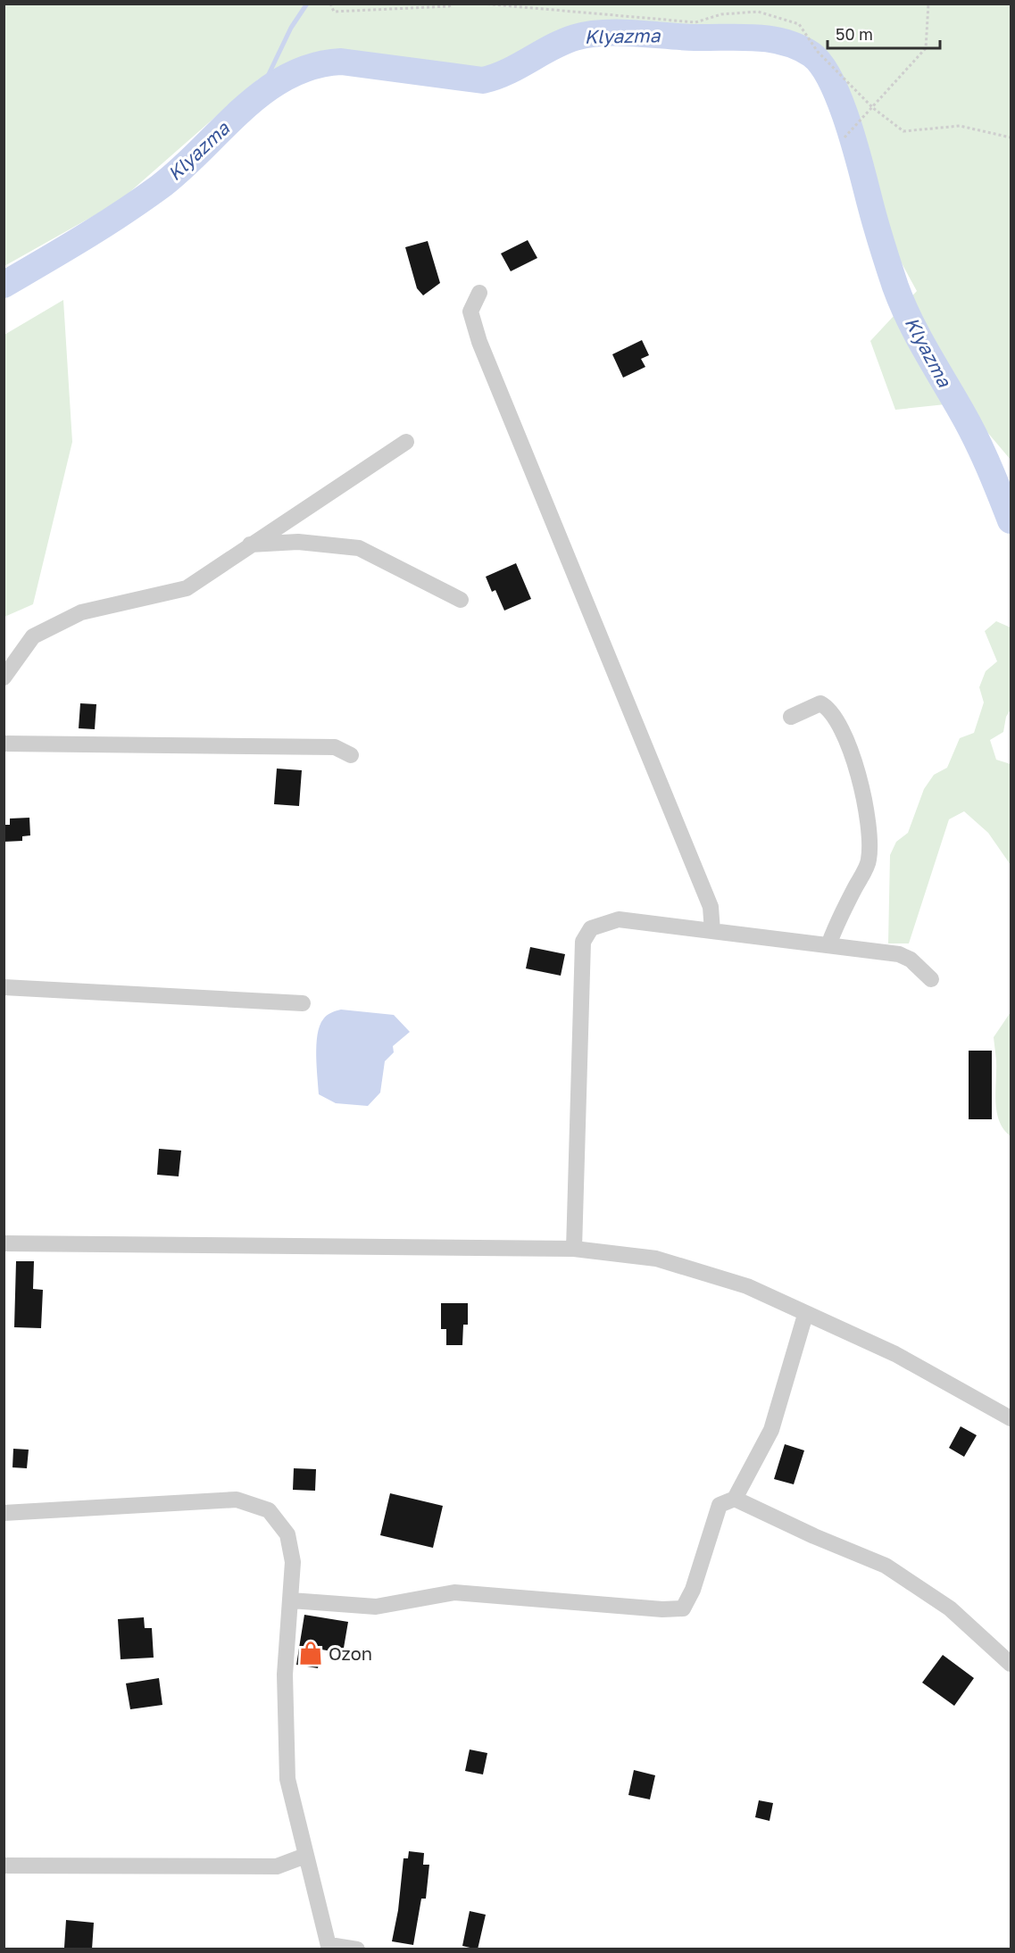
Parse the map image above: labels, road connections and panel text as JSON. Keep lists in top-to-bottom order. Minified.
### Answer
{"water":["Klyazma"],"places":{"shop":["Ozon"]},"scale_bar":"50 m"}
